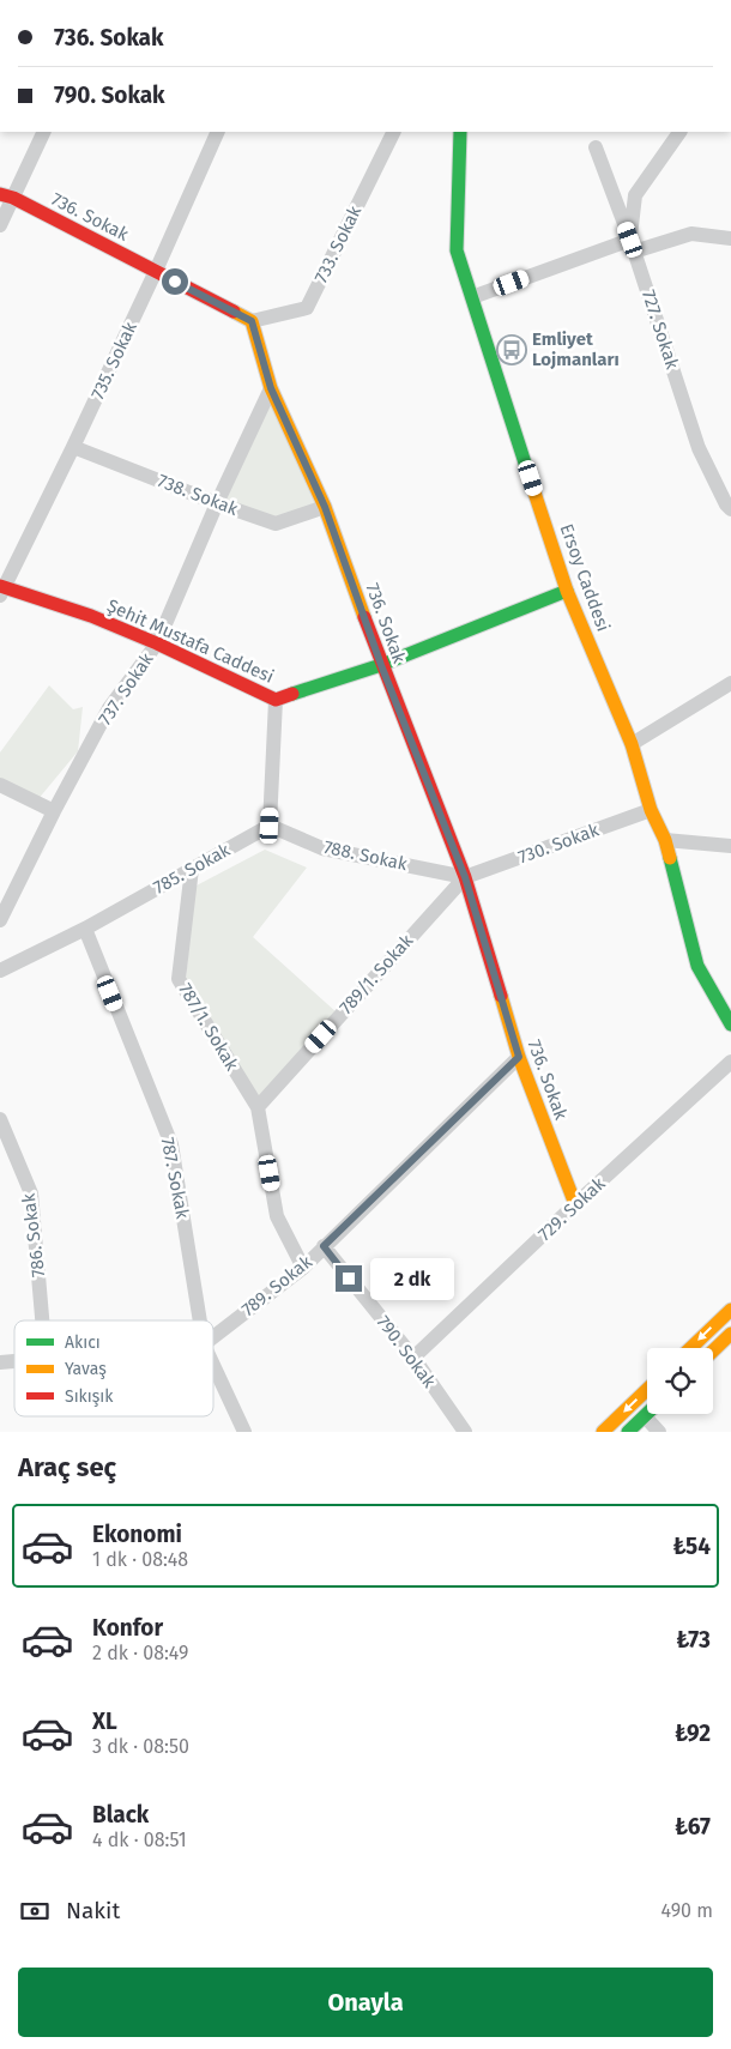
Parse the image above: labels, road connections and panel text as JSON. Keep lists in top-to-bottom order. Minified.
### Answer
{"streets":{"street":["736. Sokak","733. Sokak","727. Sokak","735. Sokak","738. Sokak","Ersoy Caddesi","Şehit Mustafa Caddesi","737. Sokak","730. Sokak","788. Sokak","785. Sokak","789/1. Sokak","787/1. Sokak","787. Sokak","729. Sokak","786. Sokak","789. Sokak","790. Sokak"]},"crossings":[["736. Sokak","733. Sokak"],["736. Sokak","735. Sokak"],["736. Sokak","738. Sokak"],["736. Sokak","Şehit Mustafa Caddesi"],["736. Sokak","737. Sokak"],["736. Sokak","730. Sokak"],["736. Sokak","788. Sokak"],["736. Sokak","789/1. Sokak"],["736. Sokak","729. Sokak"],["736. Sokak","789. Sokak"],["735. Sokak","738. Sokak"],["735. Sokak","Şehit Mustafa Caddesi"],["738. Sokak","737. Sokak"],["Ersoy Caddesi","Şehit Mustafa Caddesi"],["Ersoy Caddesi","730. Sokak"],["Şehit Mustafa Caddesi","737. Sokak"],["730. Sokak","788. Sokak"],["730. Sokak","789/1. Sokak"],["788. Sokak","785. Sokak"],["788. Sokak","789/1. Sokak"],["785. Sokak","787/1. Sokak"],["785. Sokak","787. Sokak"],["789/1. Sokak","787/1. Sokak"],["729. Sokak","790. Sokak"],["789. Sokak","790. Sokak"]],"places":{"bus stop":["Emliyet Lojmanları"]},"legend":["Akıcı","Yavaş","Sıkışık"],"page":{"banner":["736. Sokak","790. Sokak"],"bubble":"2 dk","heading":"Araç seç","list":[{"name":"Ekonomi","note":"1 dk · 08:48","value":"₺54"},{"name":"Konfor","note":"2 dk · 08:49","value":"₺73"},{"name":"XL","note":"3 dk · 08:50","value":"₺92"},{"name":"Black","note":"4 dk · 08:51","value":"₺67"}],"pay":["Nakit","490 m"],"buttons":"Onayla"}}
